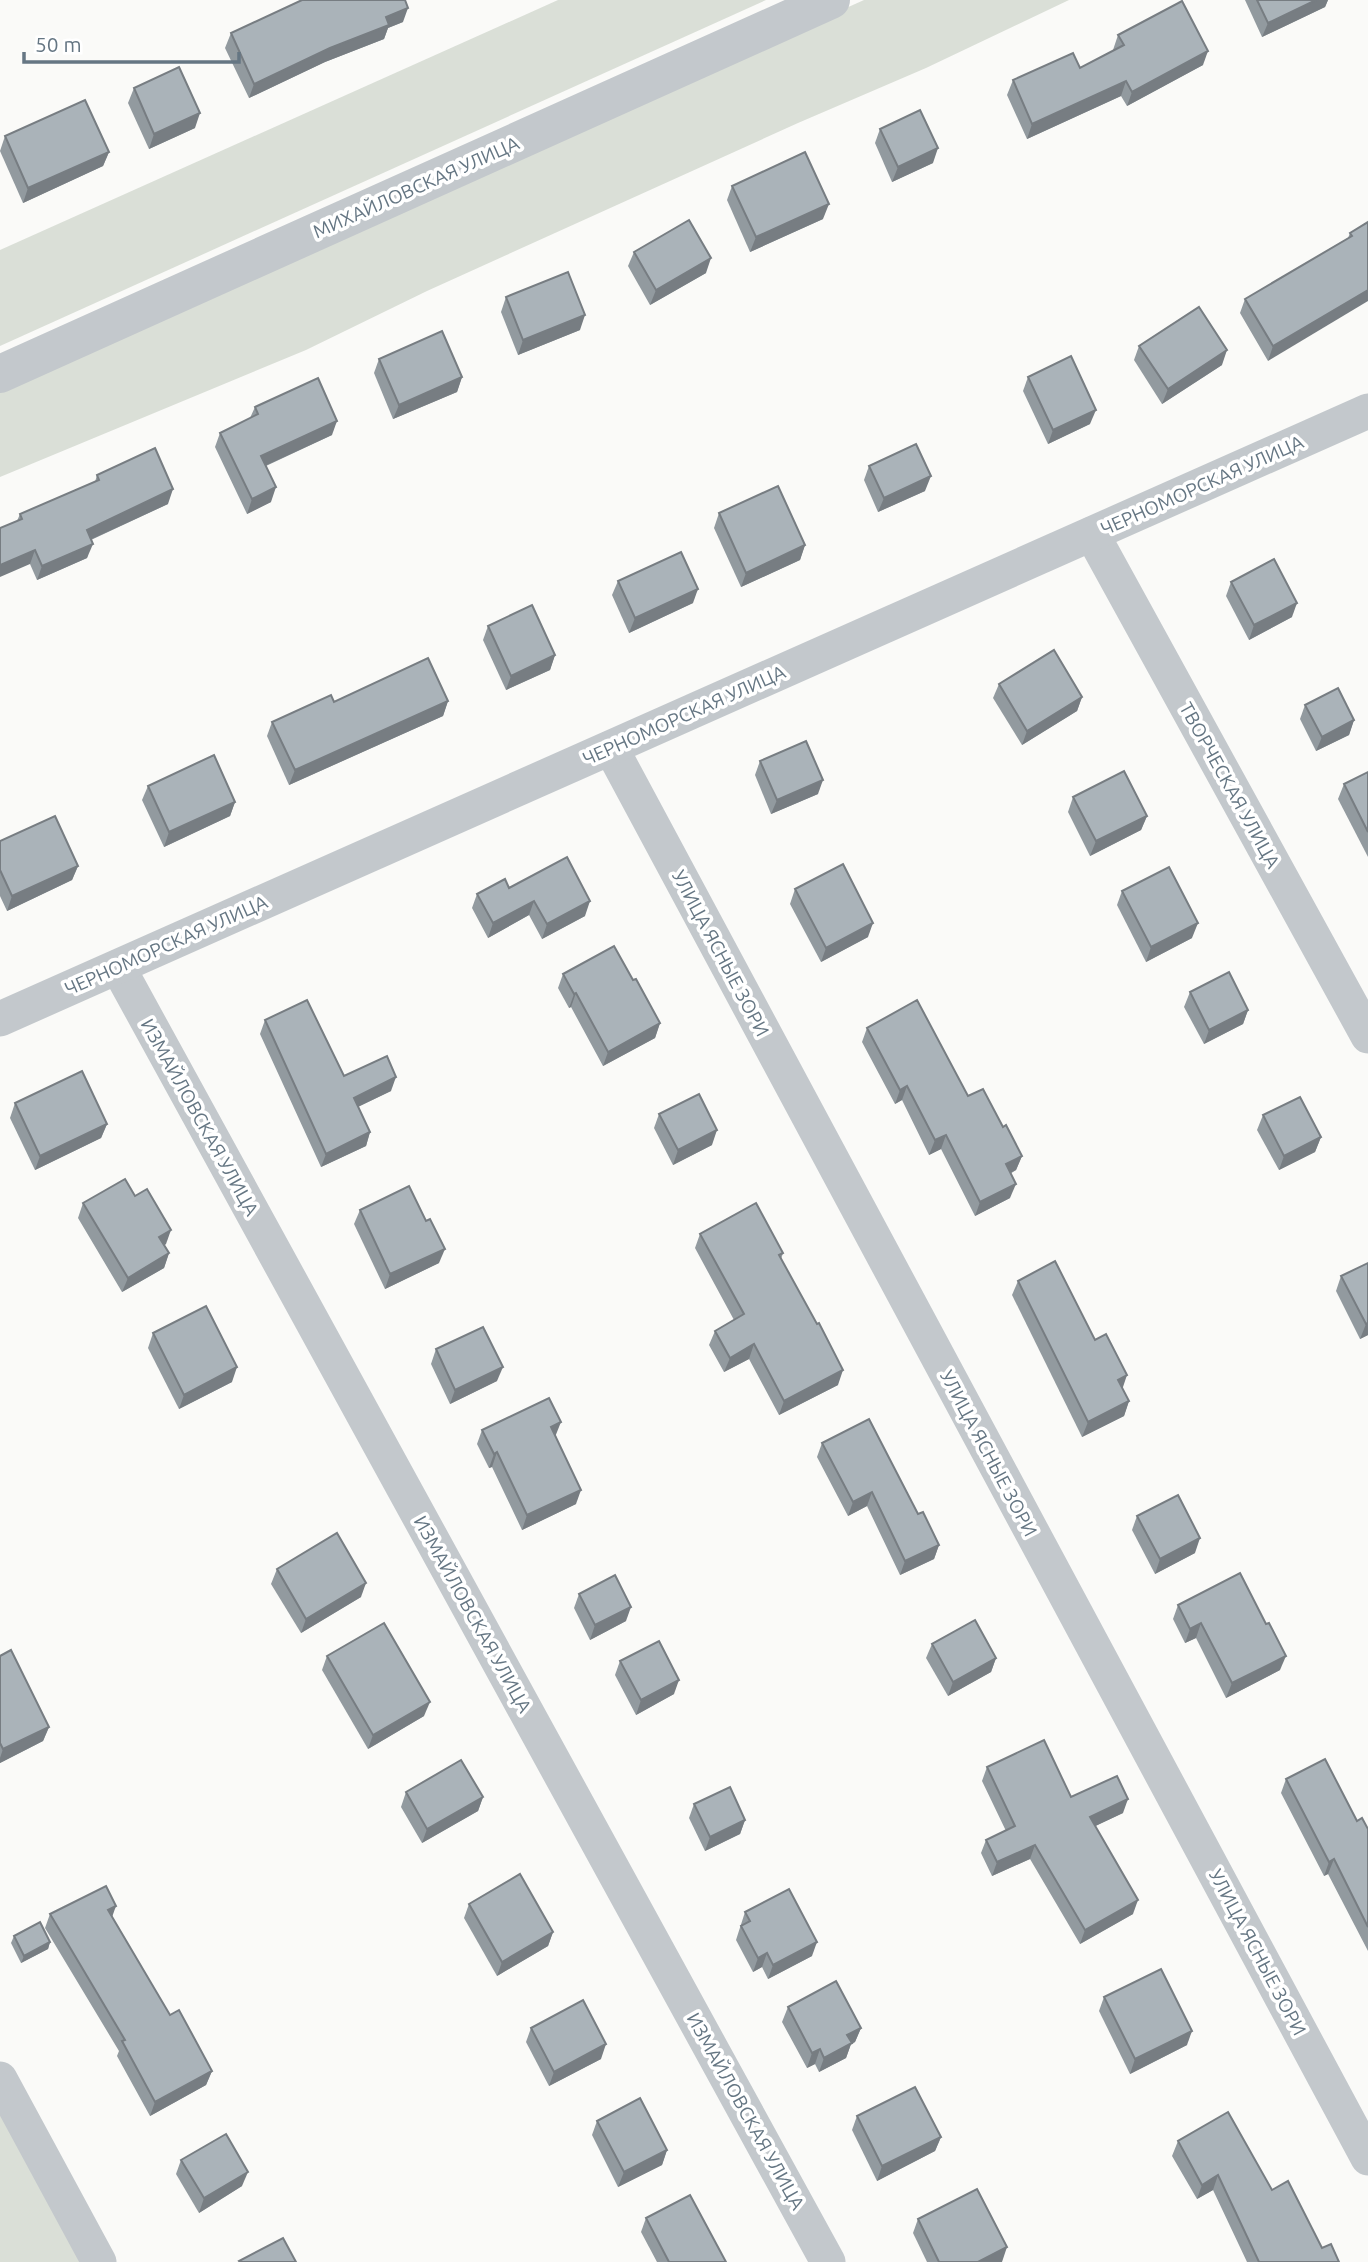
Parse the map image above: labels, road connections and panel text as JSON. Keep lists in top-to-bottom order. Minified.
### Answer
{"streets":{"street":["МИХАЙЛОВСКАЯ УЛИЦА","ЧЕРНОМОРСКАЯ УЛИЦА","ТВОРЧЕСКАЯ УЛИЦА","УЛИЦА ЯСНЫЕ ЗОРИ","ИЗМАЙЛОВСКАЯ УЛИЦА"]},"crossings":[["ЧЕРНОМОРСКАЯ УЛИЦА","ТВОРЧЕСКАЯ УЛИЦА"],["ЧЕРНОМОРСКАЯ УЛИЦА","УЛИЦА ЯСНЫЕ ЗОРИ"],["ЧЕРНОМОРСКАЯ УЛИЦА","ИЗМАЙЛОВСКАЯ УЛИЦА"]],"scale_bar":"50 m"}
